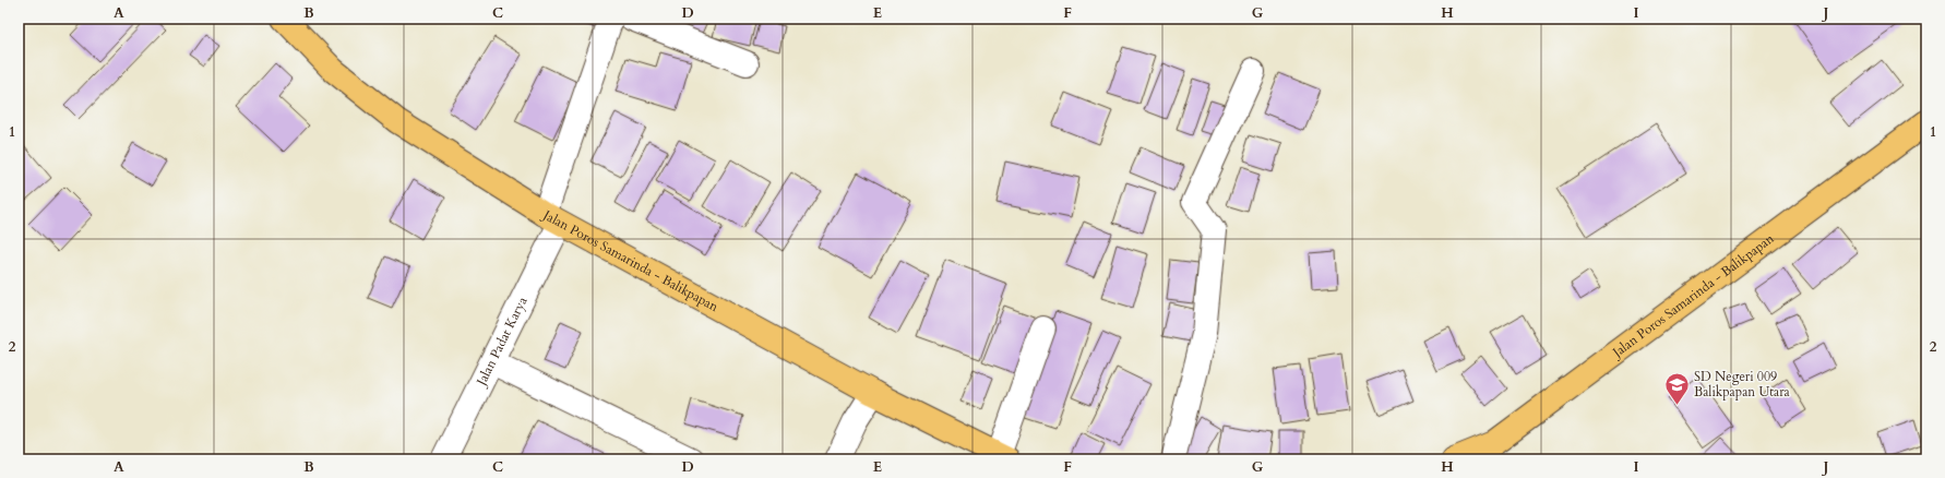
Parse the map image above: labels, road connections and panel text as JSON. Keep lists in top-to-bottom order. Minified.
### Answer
{"streets":{"highway":["Jalan Poros Samarinda - Balikpapan"],"street":["Jalan Padat Karya"]},"crossings":[["Jalan Poros Samarinda - Balikpapan","Jalan Padat Karya"]],"places":{"school or university":["SD Negeri 009 Balikpapan Utara"]},"grid":{"columns":["A","B","C","D","E","F","G","H","I","J"],"rows":["1","2"]}}
